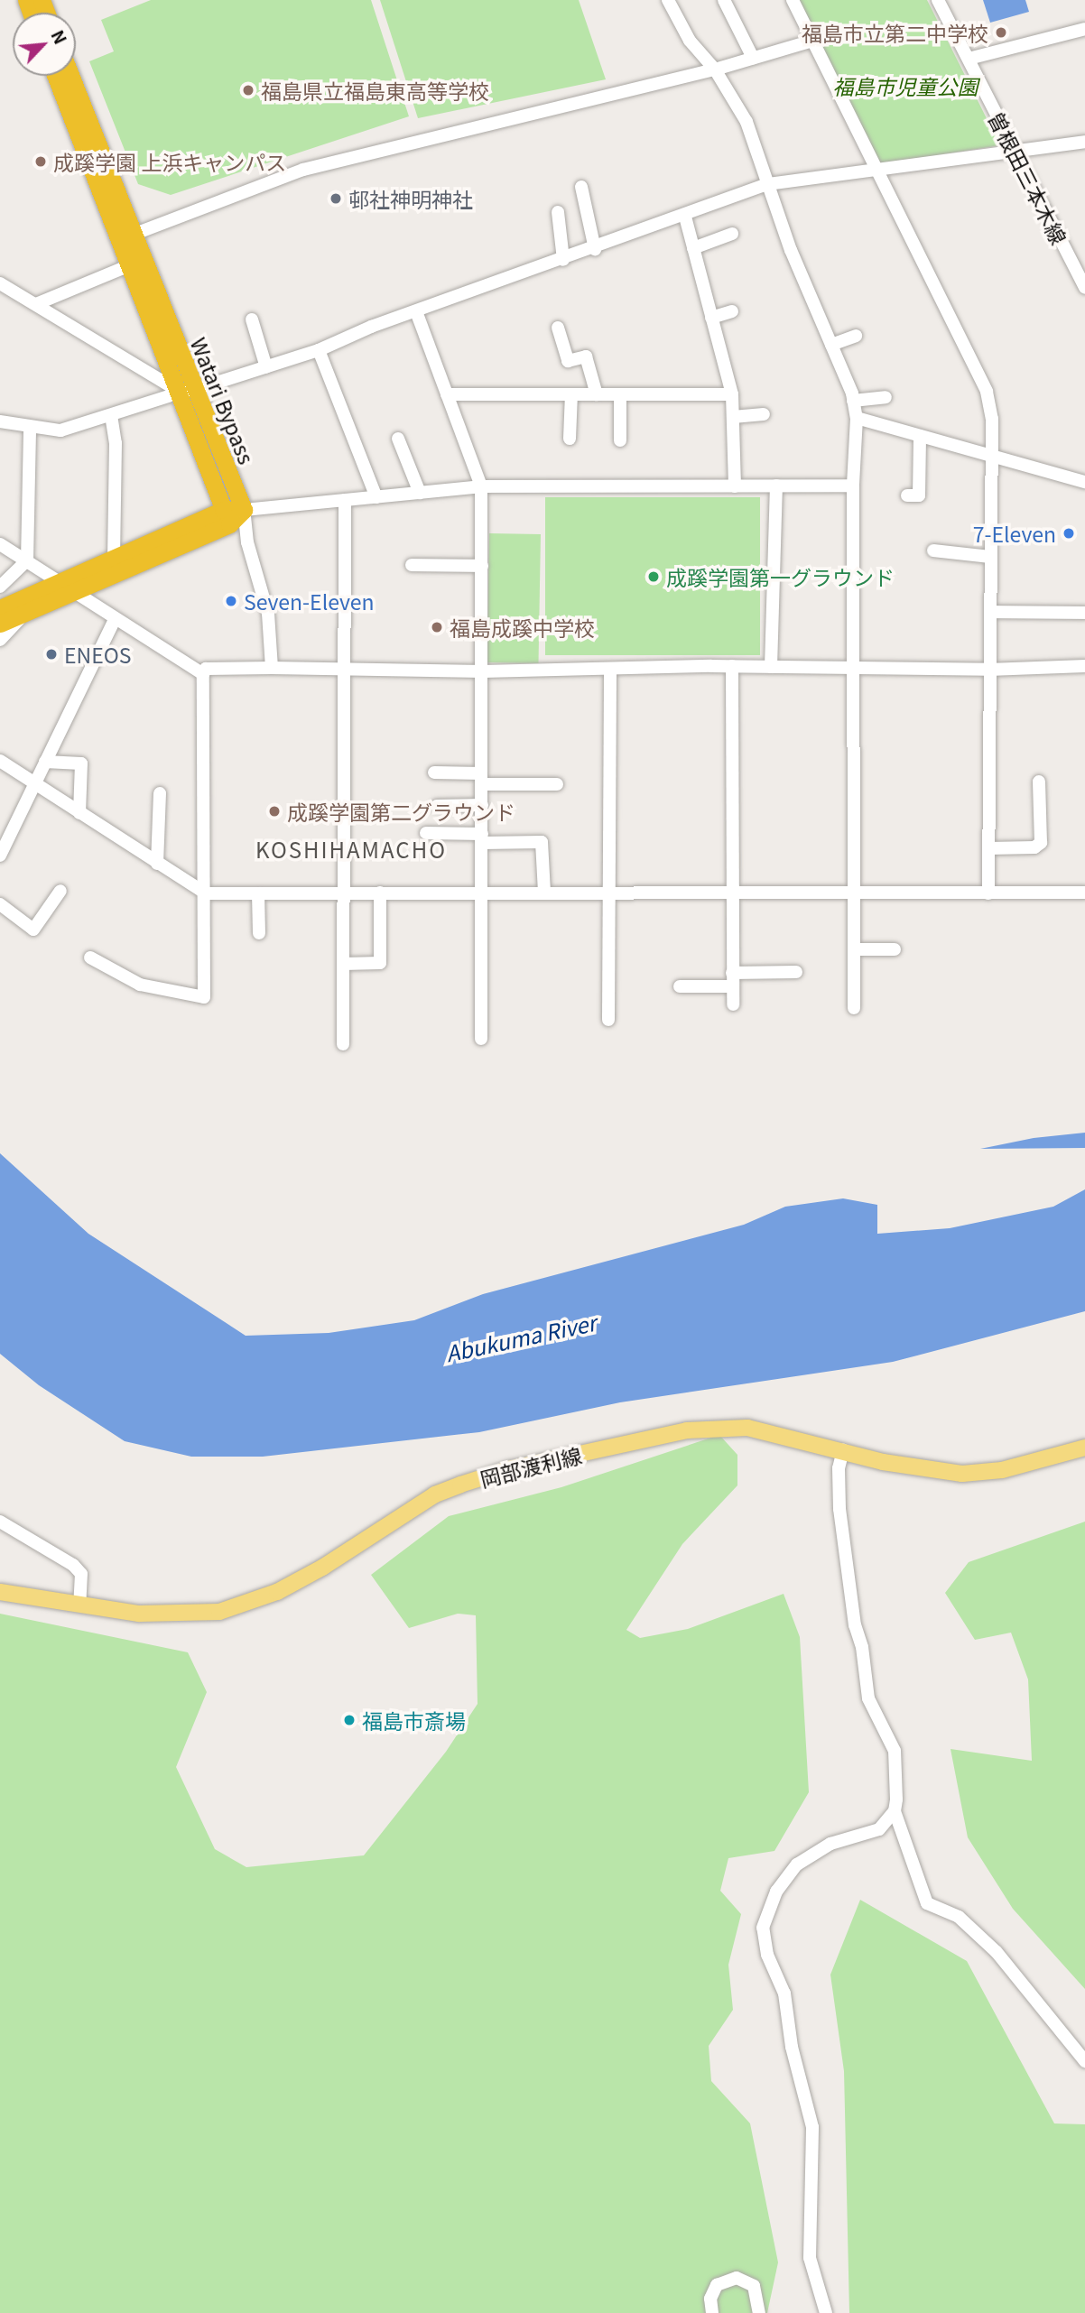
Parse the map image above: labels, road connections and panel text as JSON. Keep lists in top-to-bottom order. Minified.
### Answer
{"streets":{"highway":["Watari Bypass"],"main road":["岡部渡利線"],"street":["曽根田三本木線"]},"districts":["KOSHIHAMACHO"],"water":["Abukuma River"],"parks":["福島市児童公園"],"places":["福島市立第二中学校","福島県立福島東高等学校","成蹊学園 上浜キャンパス","邨社神明神社","7-Eleven","成蹊学園第一グラウンド","Seven-Eleven","福島成蹊中学校","ENEOS","成蹊学園第二グラウンド","福島市斎場"],"north":"top right"}
